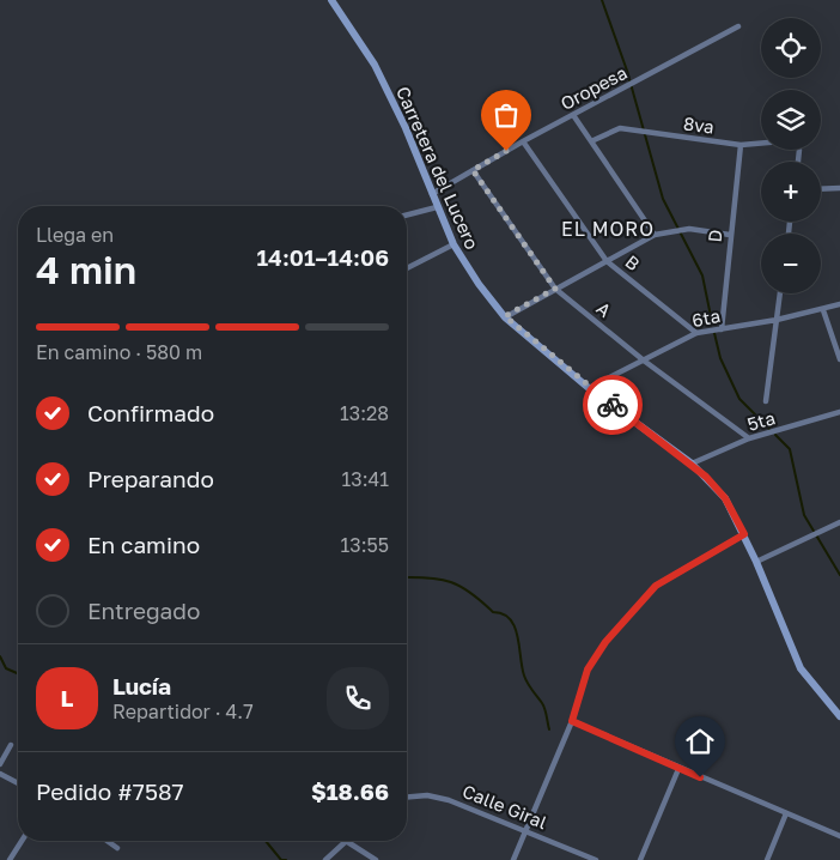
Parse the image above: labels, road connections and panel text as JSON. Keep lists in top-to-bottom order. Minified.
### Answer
{"streets":{"main road":["Carretera del Lucero"],"street":["Oropesa","8va","D","B","A","6ta","5ta","Calle Giral"]},"crossings":[["Oropesa","Carretera del Lucero"],["Oropesa","B"],["Oropesa","A"],["8va","D"],["Carretera del Lucero","6ta"],["Carretera del Lucero","5ta"],["D","6ta"],["B","6ta"],["A","6ta"],["A","5ta"]],"districts":["EL MORO"],"page":{"map_buttons":["+","−"],"heading":["4 min","Llega en","14:01–14:06"],"panel":["Lucía","Repartidor · 4.7","Pedido #7587","$18.66"],"bar":"En camino · 580 m","list":[["Confirmado","13:28"],["Preparando","13:41"],["En camino","13:55"],"Entregado"],"round":"L"}}
